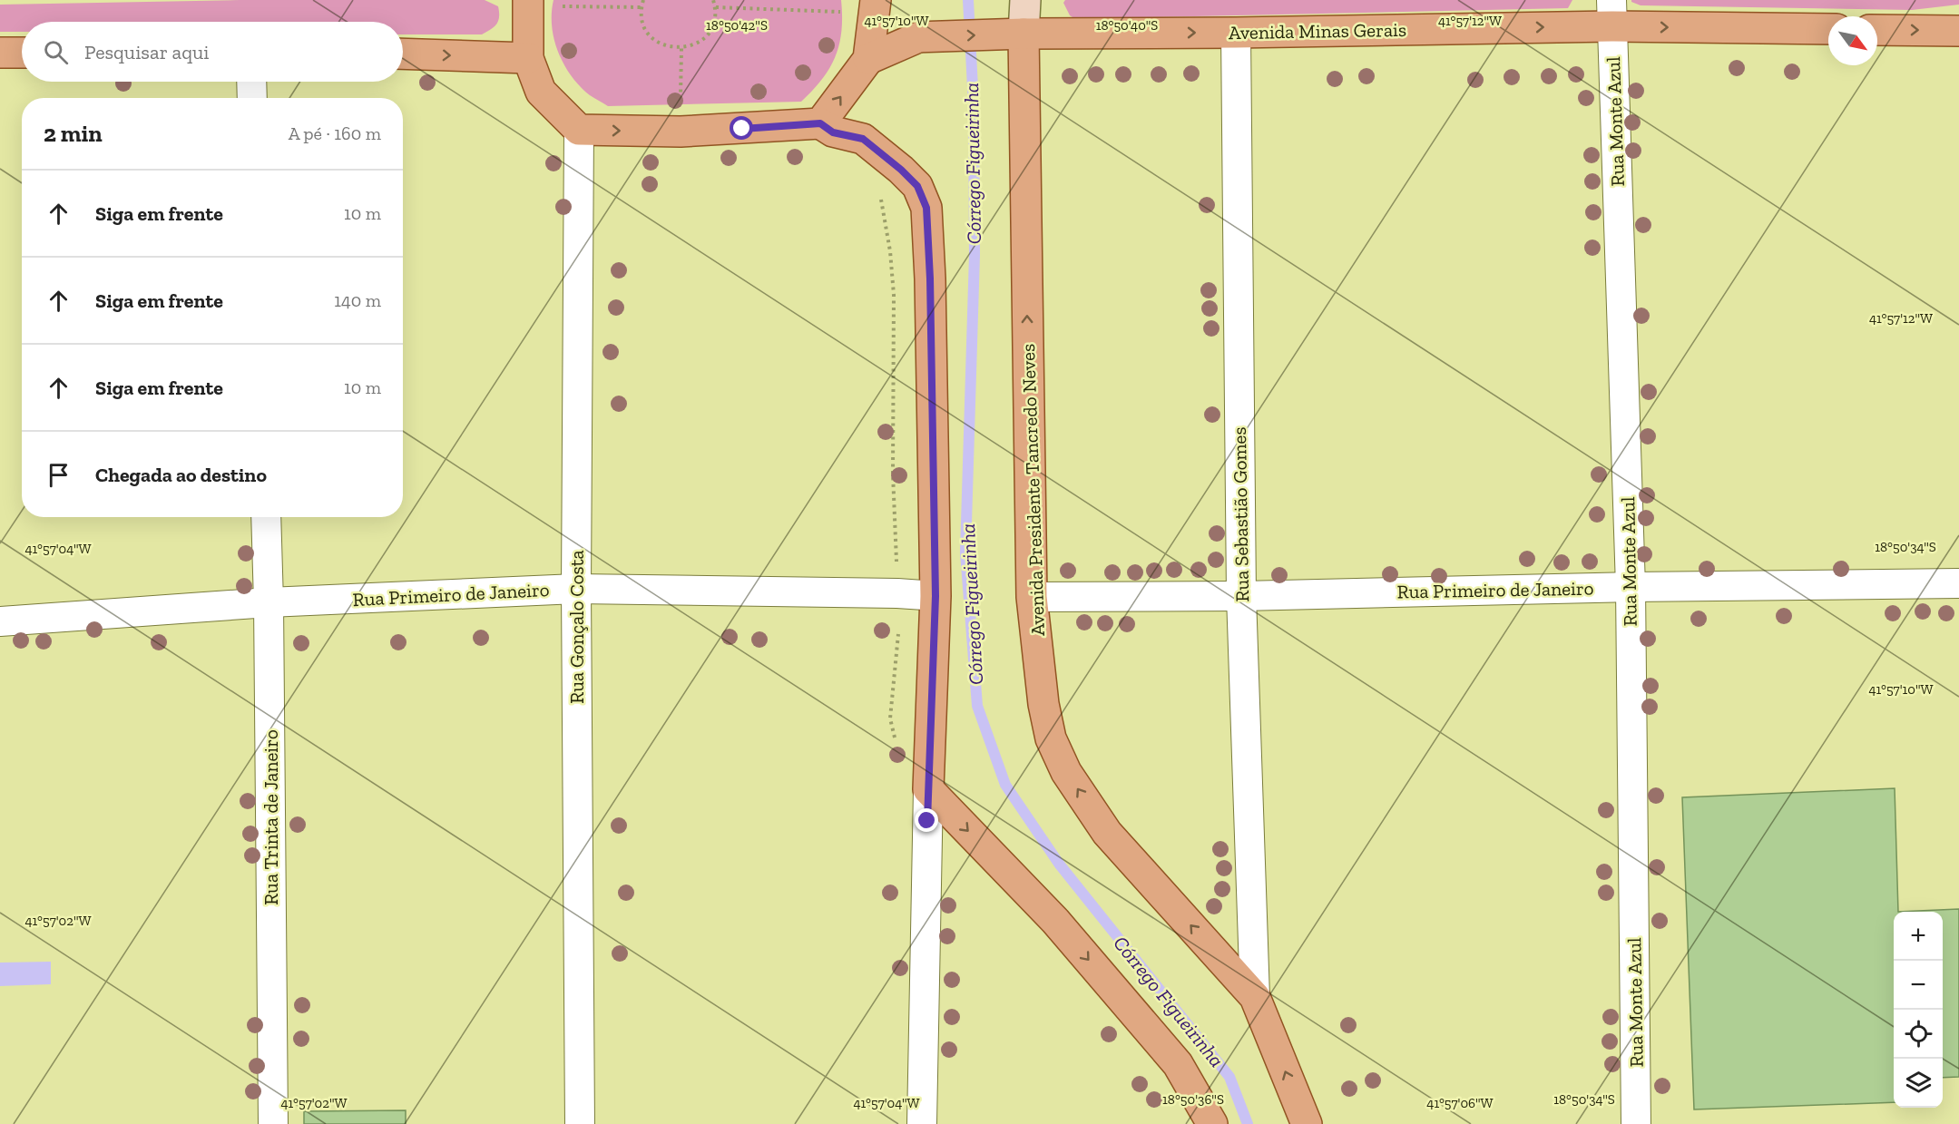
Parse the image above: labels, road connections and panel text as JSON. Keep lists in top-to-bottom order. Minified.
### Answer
{"streets":{"main road":["Avenida Minas Gerais","Avenida Presidente Tancredo Neves"],"street":["Rua Monte Azul","Rua Sebastião Gomes","Rua Primeiro de Janeiro","Rua Gonçalo Costa","Rua Trinta de Janeiro"]},"crossings":[["Avenida Minas Gerais","Rua Monte Azul"],["Avenida Minas Gerais","Avenida Presidente Tancredo Neves"],["Avenida Minas Gerais","Rua Sebastião Gomes"],["Rua Monte Azul","Rua Primeiro de Janeiro"],["Avenida Presidente Tancredo Neves","Rua Sebastião Gomes"],["Avenida Presidente Tancredo Neves","Rua Primeiro de Janeiro"],["Rua Sebastião Gomes","Rua Primeiro de Janeiro"],["Rua Primeiro de Janeiro","Rua Gonçalo Costa"],["Rua Primeiro de Janeiro","Rua Trinta de Janeiro"]],"one_way":["Avenida Minas Gerais"],"water":["Córrego Figueirinha"],"north":"bottom right","page":{"search":"Pesquisar aqui","heading":["2 min","A pé · 160 m"],"list":[["Siga em frente","10 m"],["Siga em frente","140 m"],["Siga em frente","10 m"],"Chegada ao destino"],"map_buttons":["+","−"]},"coordinates":["41°57'10\"W","41°57'12\"W","18°50'42\"S","18°50'40\"S","18°50'34\"S","41°57'04\"W","41°57'02\"W","18°50'36\"S","41°57'06\"W"]}
